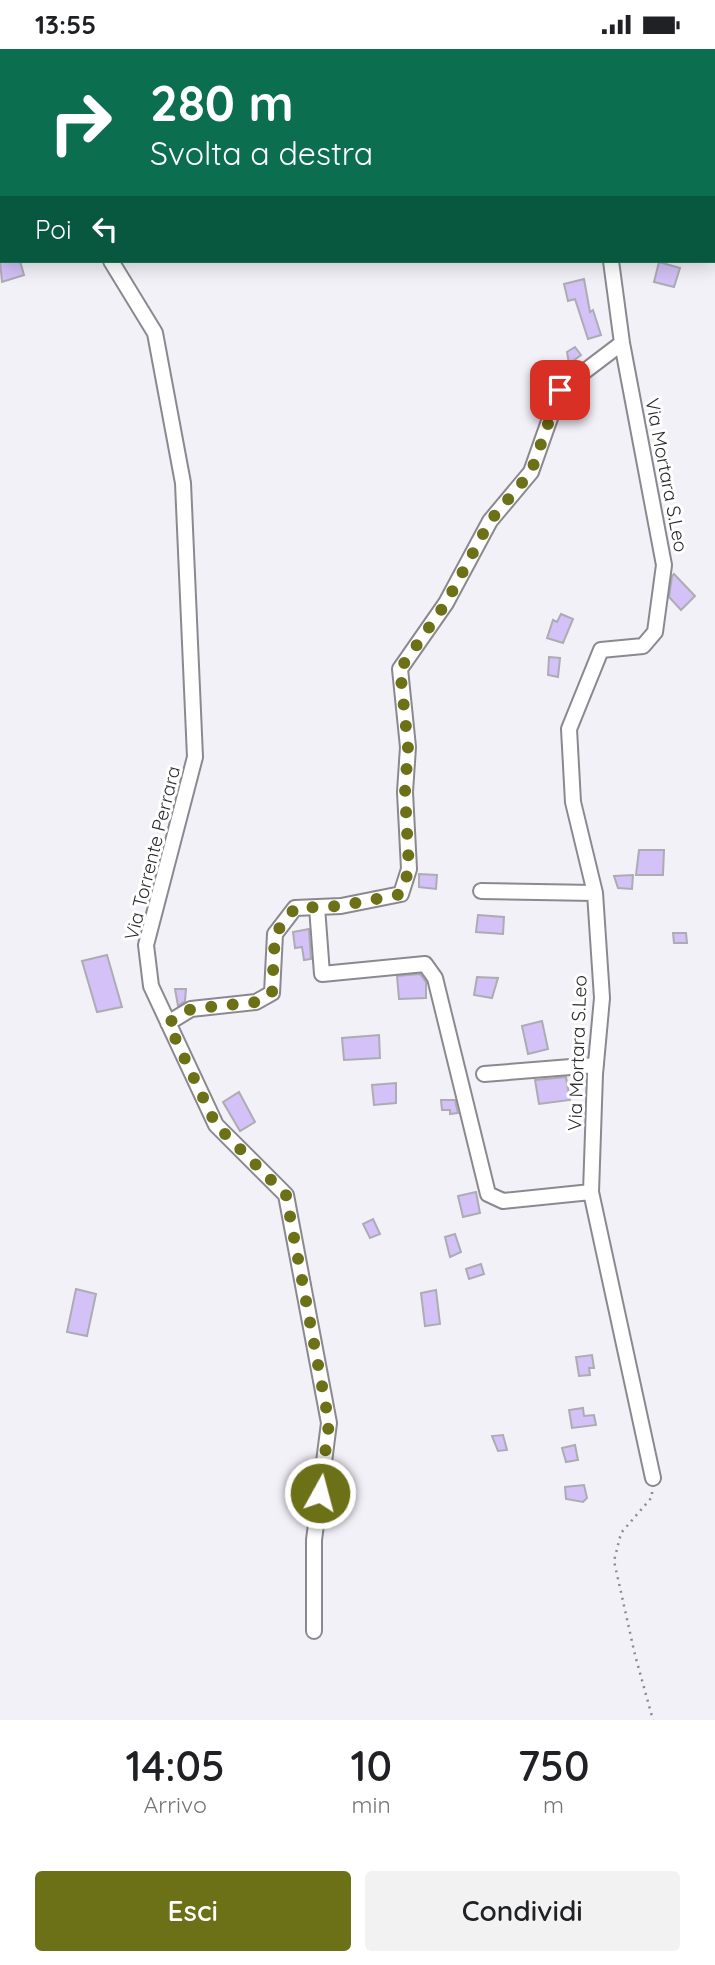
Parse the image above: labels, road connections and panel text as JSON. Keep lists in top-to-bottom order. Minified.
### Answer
{"streets":{"street":["Via Mortara S.Leo","Via Torrente Perrara"]},"page":{"status":"13:55","turn":["280 m","Svolta a destra"],"then":"Poi","eta":["14:05","Arrivo","10","min","750","m"],"buttons":["Esci","Condividi"]}}
